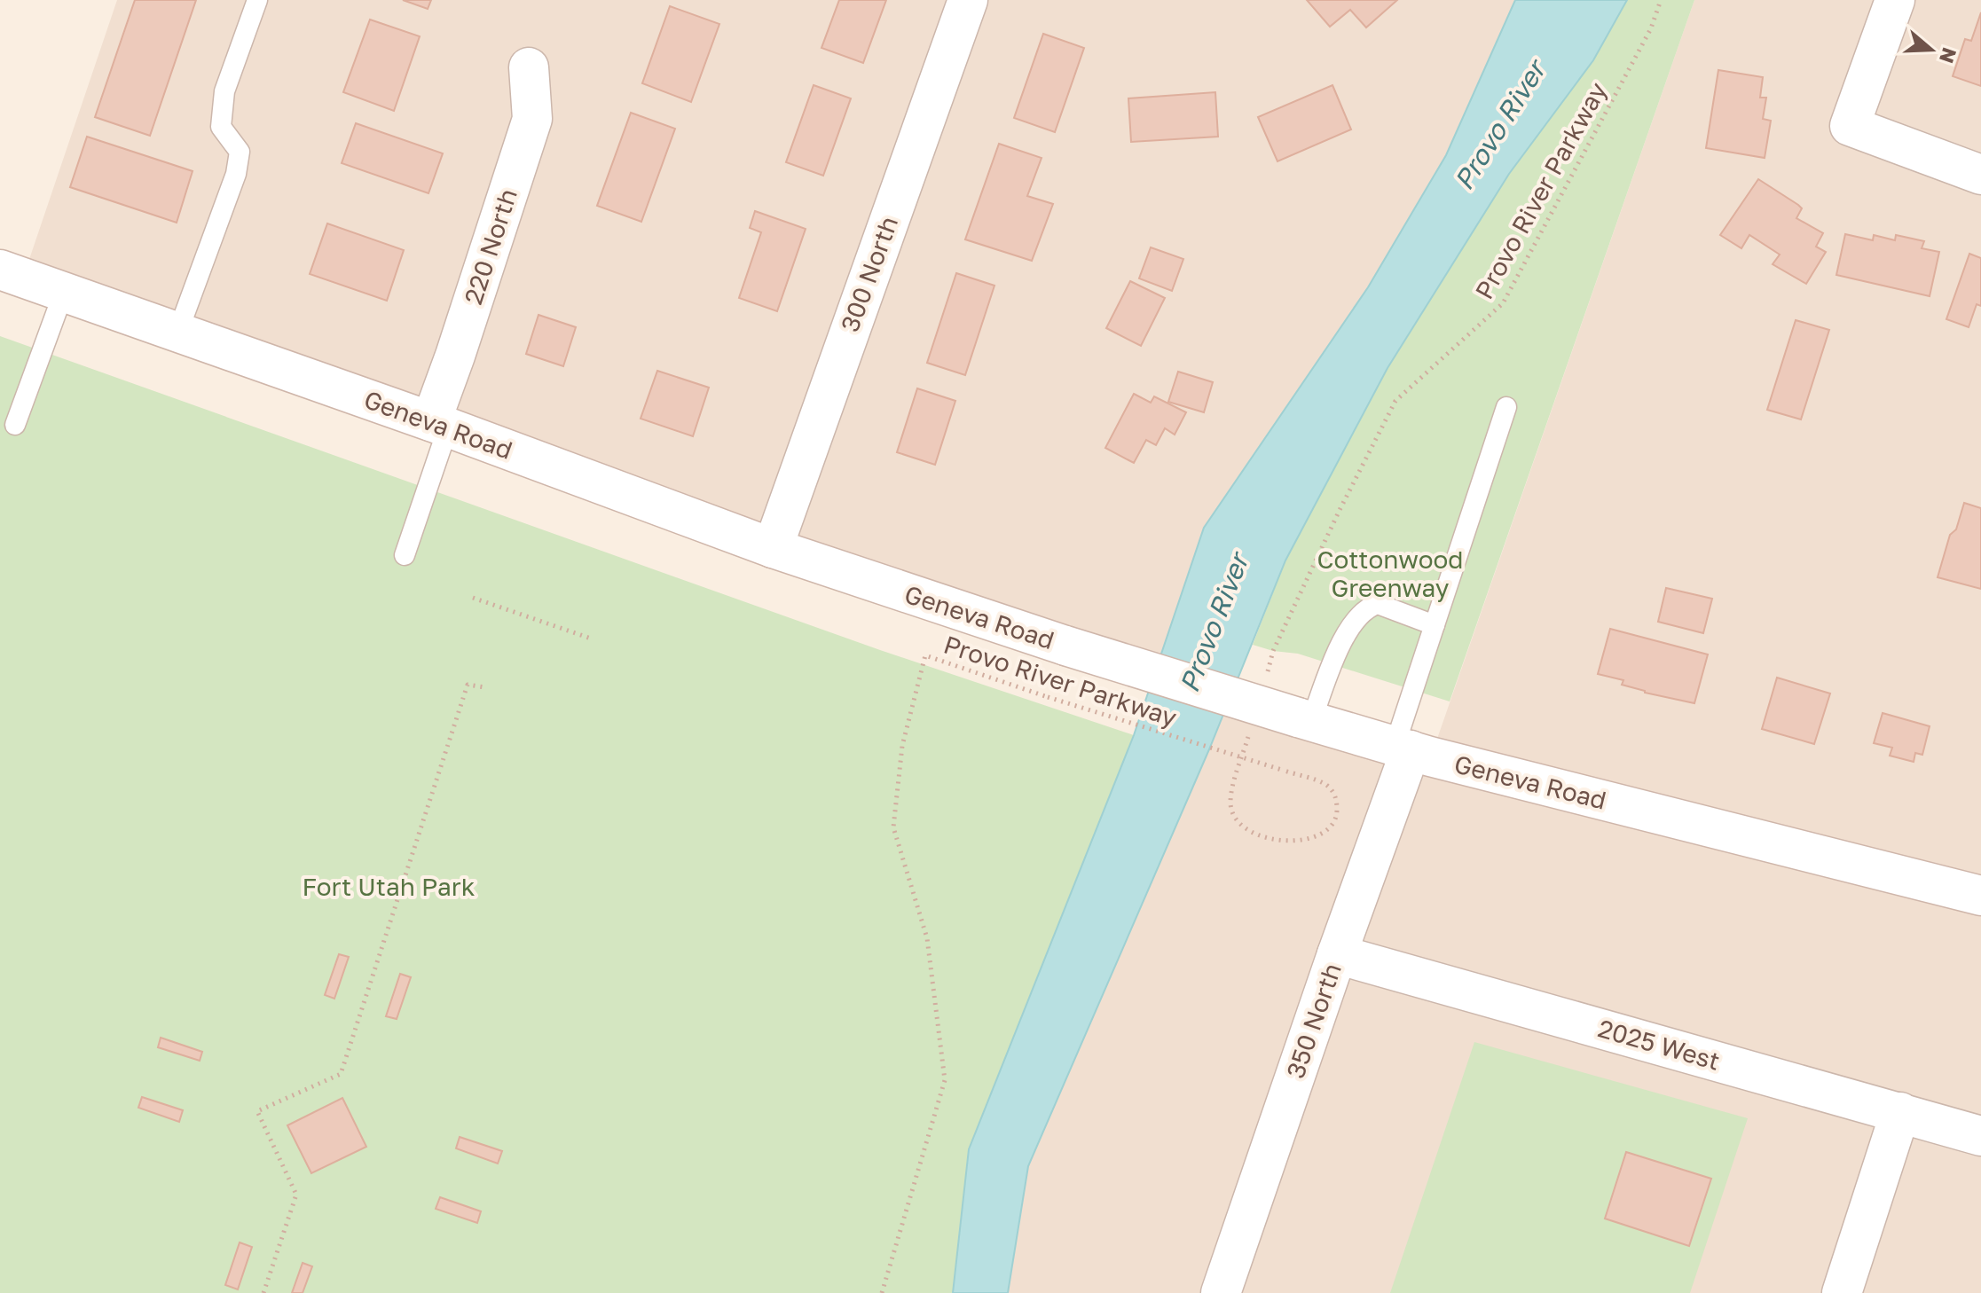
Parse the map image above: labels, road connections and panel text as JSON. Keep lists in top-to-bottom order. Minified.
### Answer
{"streets":{"street":["220 North","300 North","Geneva Road","350 North","2025 West"],"path":["Provo River Parkway"]},"crossings":[["220 North","Geneva Road"],["300 North","Geneva Road"],["Geneva Road","350 North"],["350 North","2025 West"]],"water":["Provo River"],"parks":["Cottonwood Greenway","Fort Utah Park"],"north":"right"}
